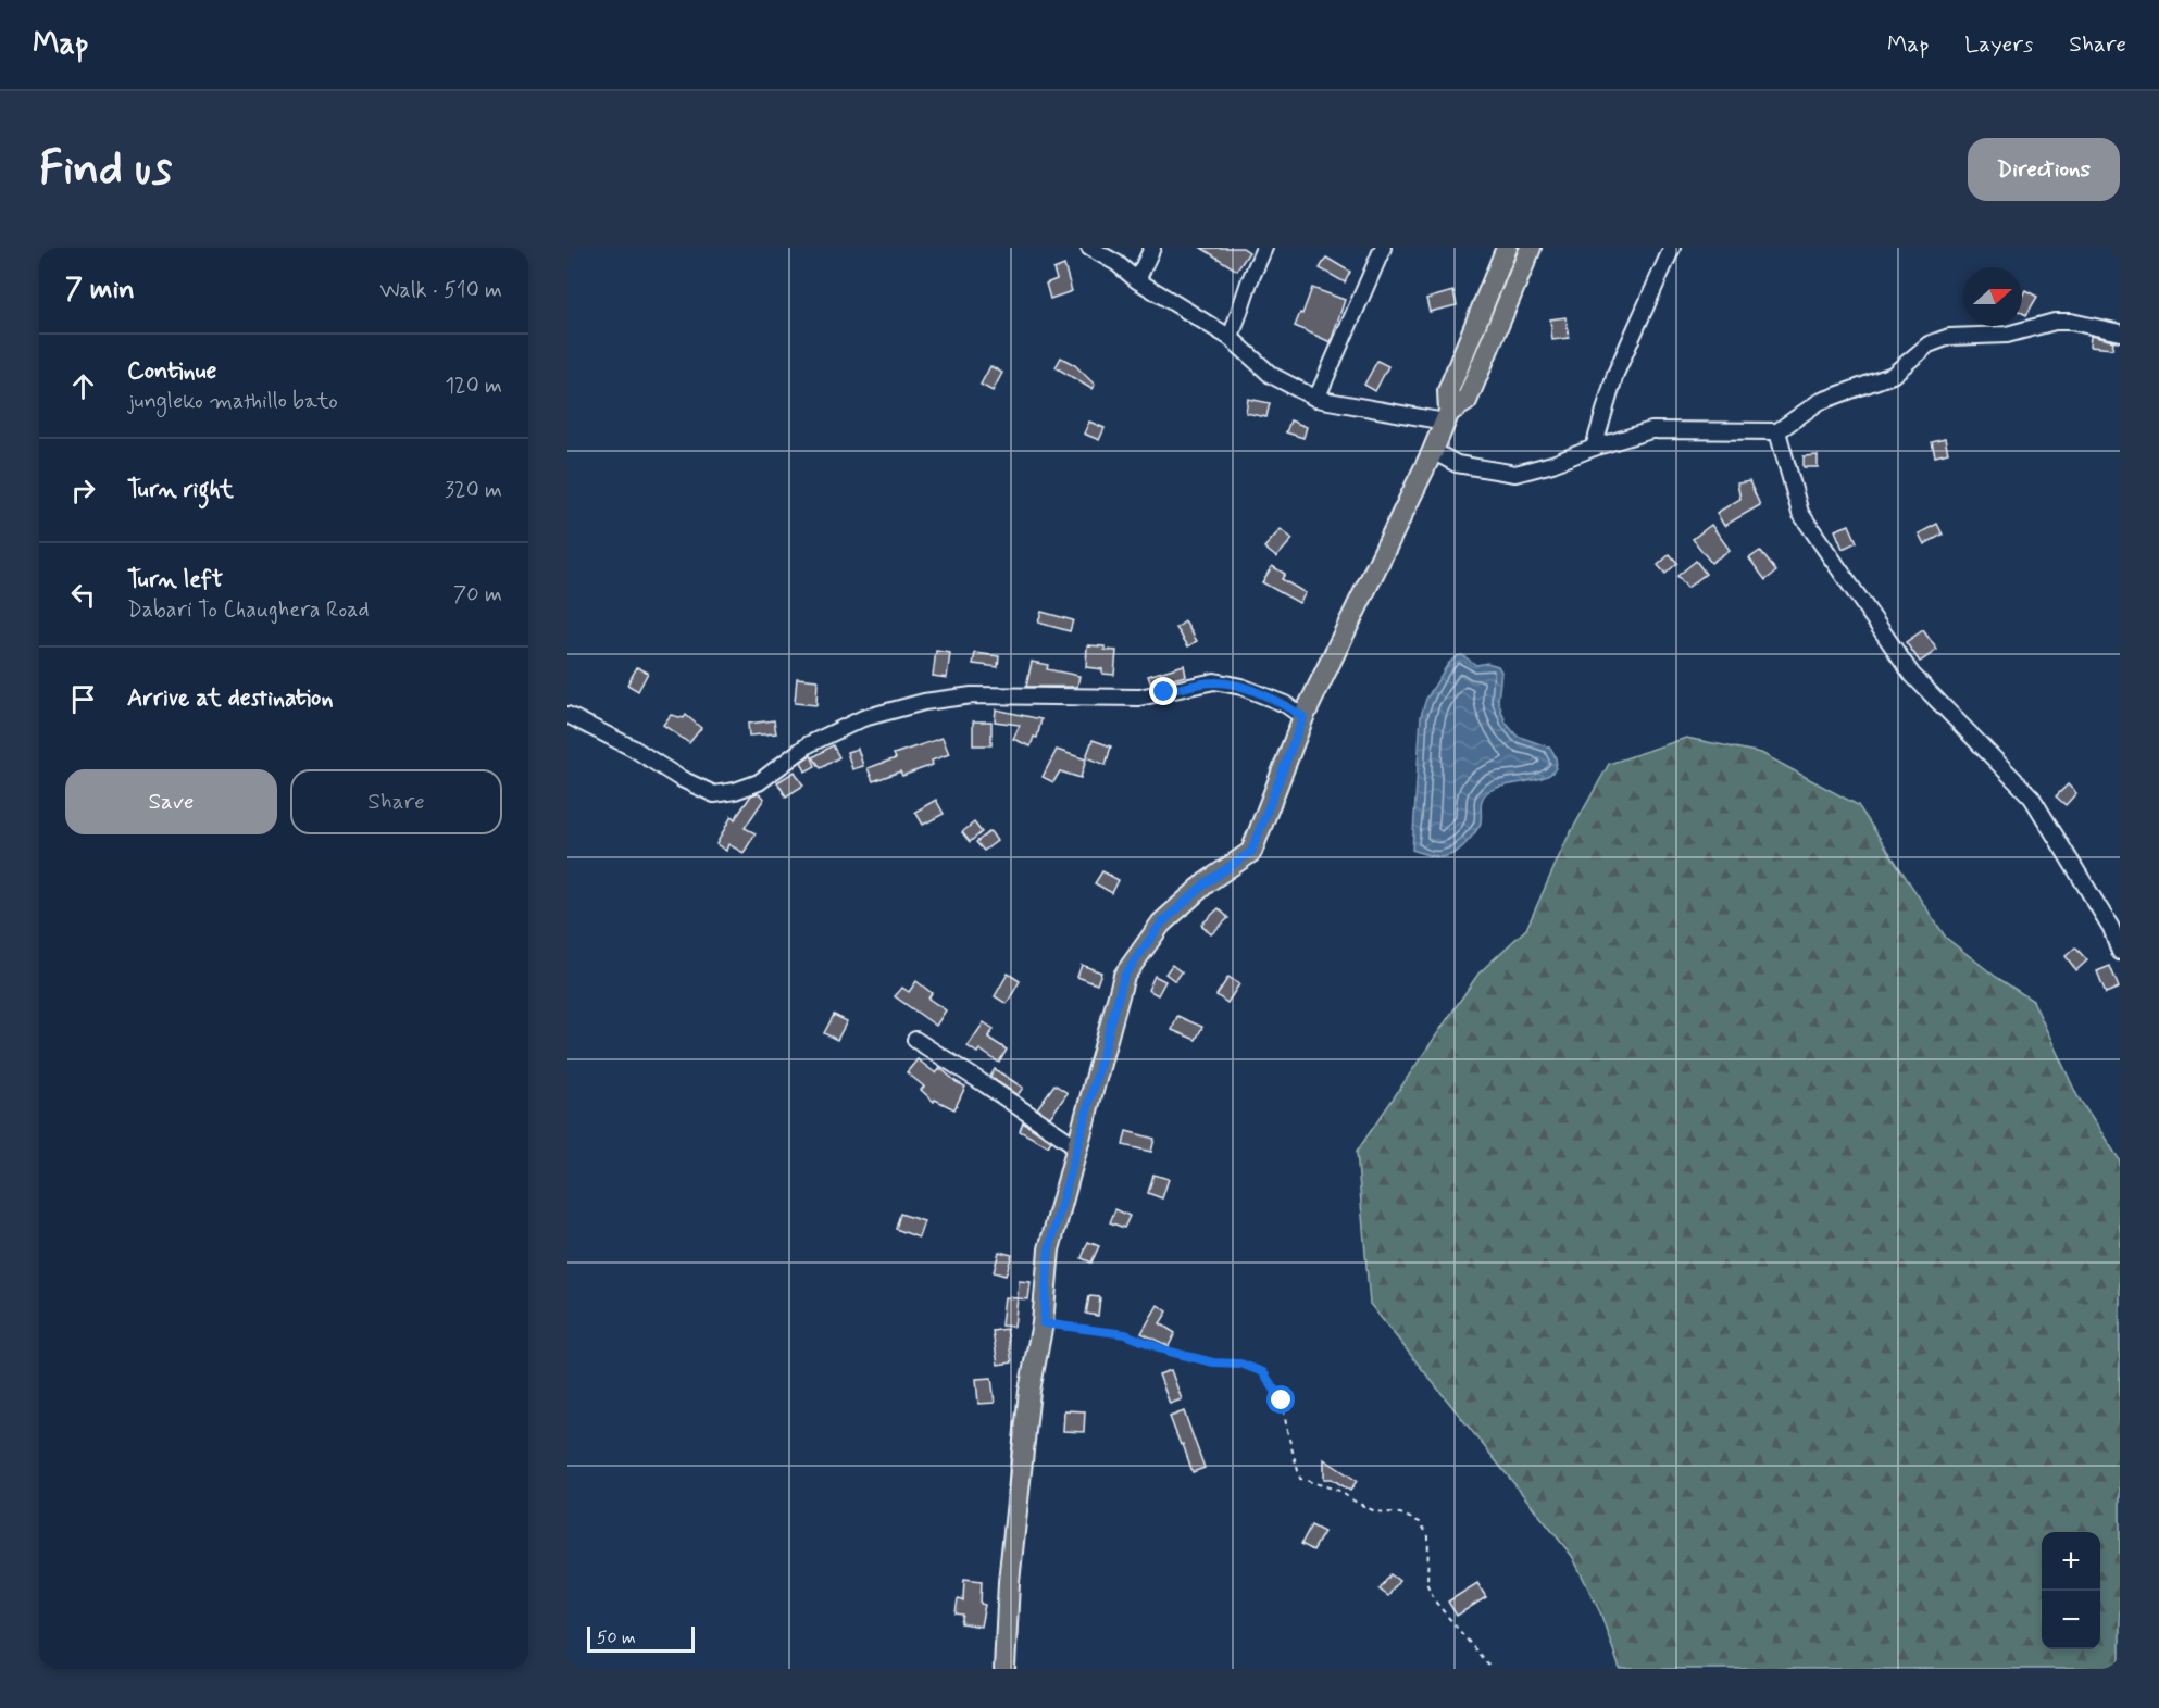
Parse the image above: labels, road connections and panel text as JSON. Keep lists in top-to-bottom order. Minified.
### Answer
{"scale_bar":"50 m","north":"right","page":{"header":"Map","nav":["Map","Layers","Share"],"buttons":["Directions",["Save","Share"]],"title":"Find us","heading":["7 min","Walk · 510 m"],"list":[["Continue","jungleko mathillo bato","120 m"],["Turn right","320 m"],["Turn left","Dabari To Chaughera Road","70 m"],"Arrive at destination"],"map_buttons":["+","−"],"scale":"50 m"}}
